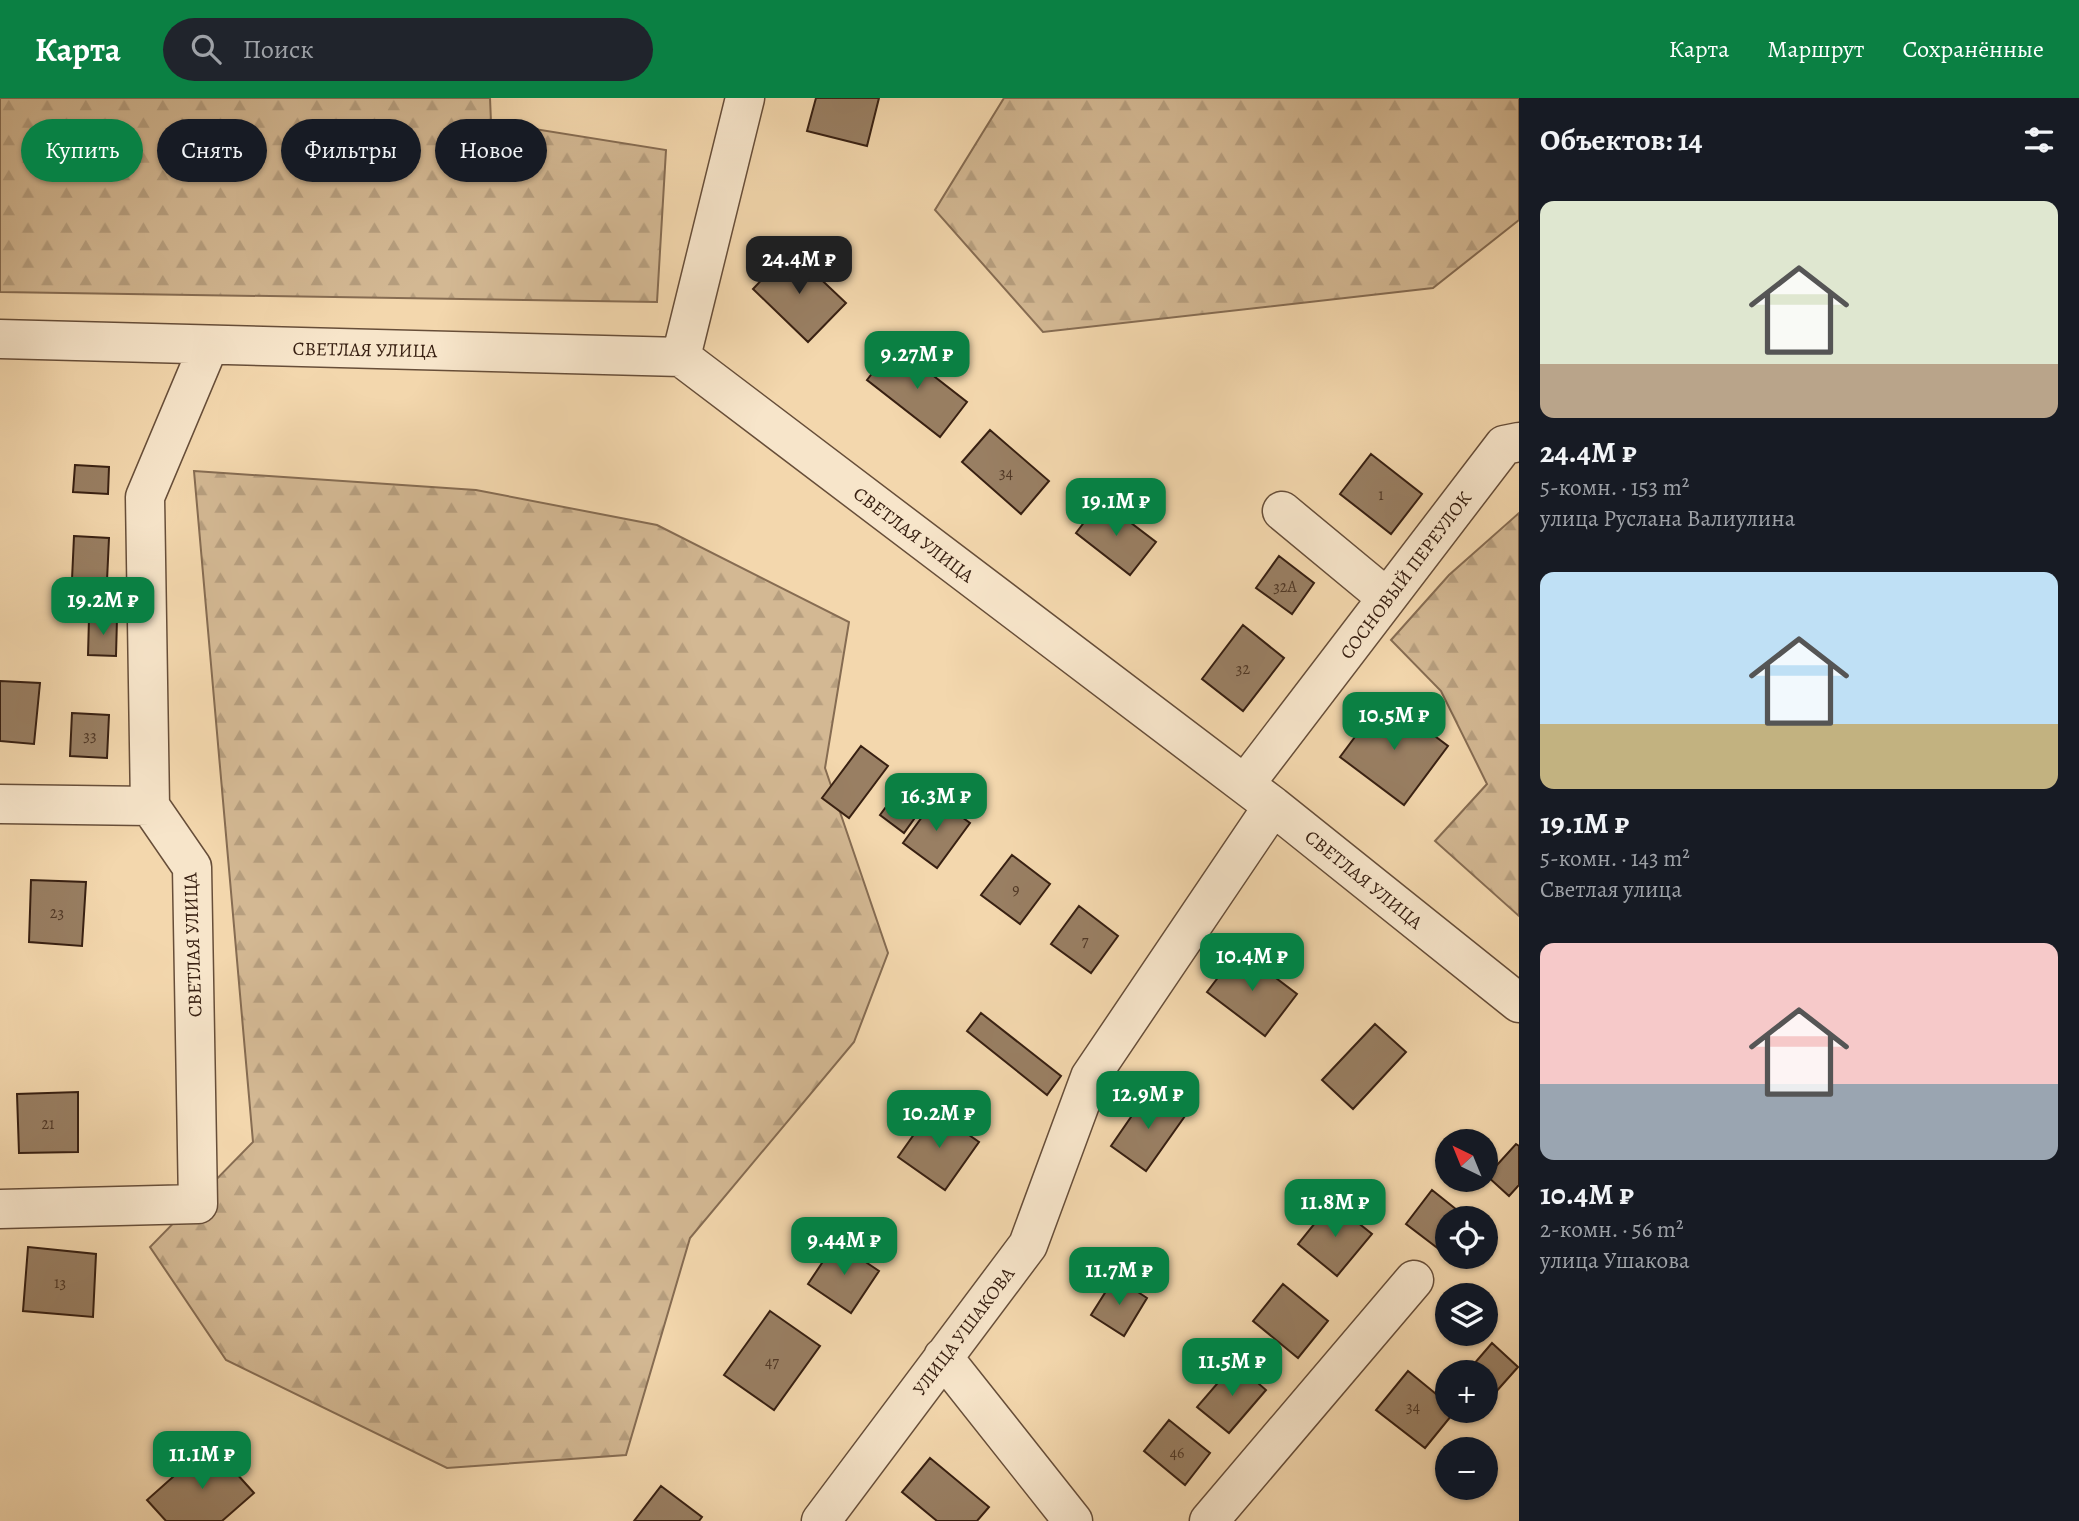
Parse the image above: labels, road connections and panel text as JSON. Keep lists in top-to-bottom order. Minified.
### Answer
{"streets":{"street":["СВЕТЛАЯ УЛИЦА","СОСНОВЫЙ ПЕРЕУЛОК","УЛИЦА УШАКОВА"]},"crossings":[["СВЕТЛАЯ УЛИЦА","СОСНОВЫЙ ПЕРЕУЛОК"],["СВЕТЛАЯ УЛИЦА","УЛИЦА УШАКОВА"],["СОСНОВЫЙ ПЕРЕУЛОК","УЛИЦА УШАКОВА"]],"house_numbers":["34","1","32А","32","33","9","23","7","21","13","47","34","46"],"north":"top left","page":{"header":"Карта","search":"Поиск","nav":["Карта","Маршрут","Сохранённые"],"heading":"Объектов: 14","chip":["Купить","Снять","Фильтры","Новое"],"list":[{"name":"24.4M ₽","note":"5-комн. · 153 m² · улица Руслана Валиулина"},{"name":"19.1M ₽","note":"5-комн. · 143 m² · Светлая улица"},{"name":"10.4M ₽","note":"2-комн. · 56 m² · улица Ушакова"}],"price":["24.4M ₽","9.27M ₽","19.1M ₽","19.2M ₽","10.5M ₽","16.3M ₽","10.4M ₽","12.9M ₽","10.2M ₽","11.8M ₽","9.44M ₽","11.7M ₽","11.5M ₽","11.1M ₽"],"map_buttons":["+","−"]}}
